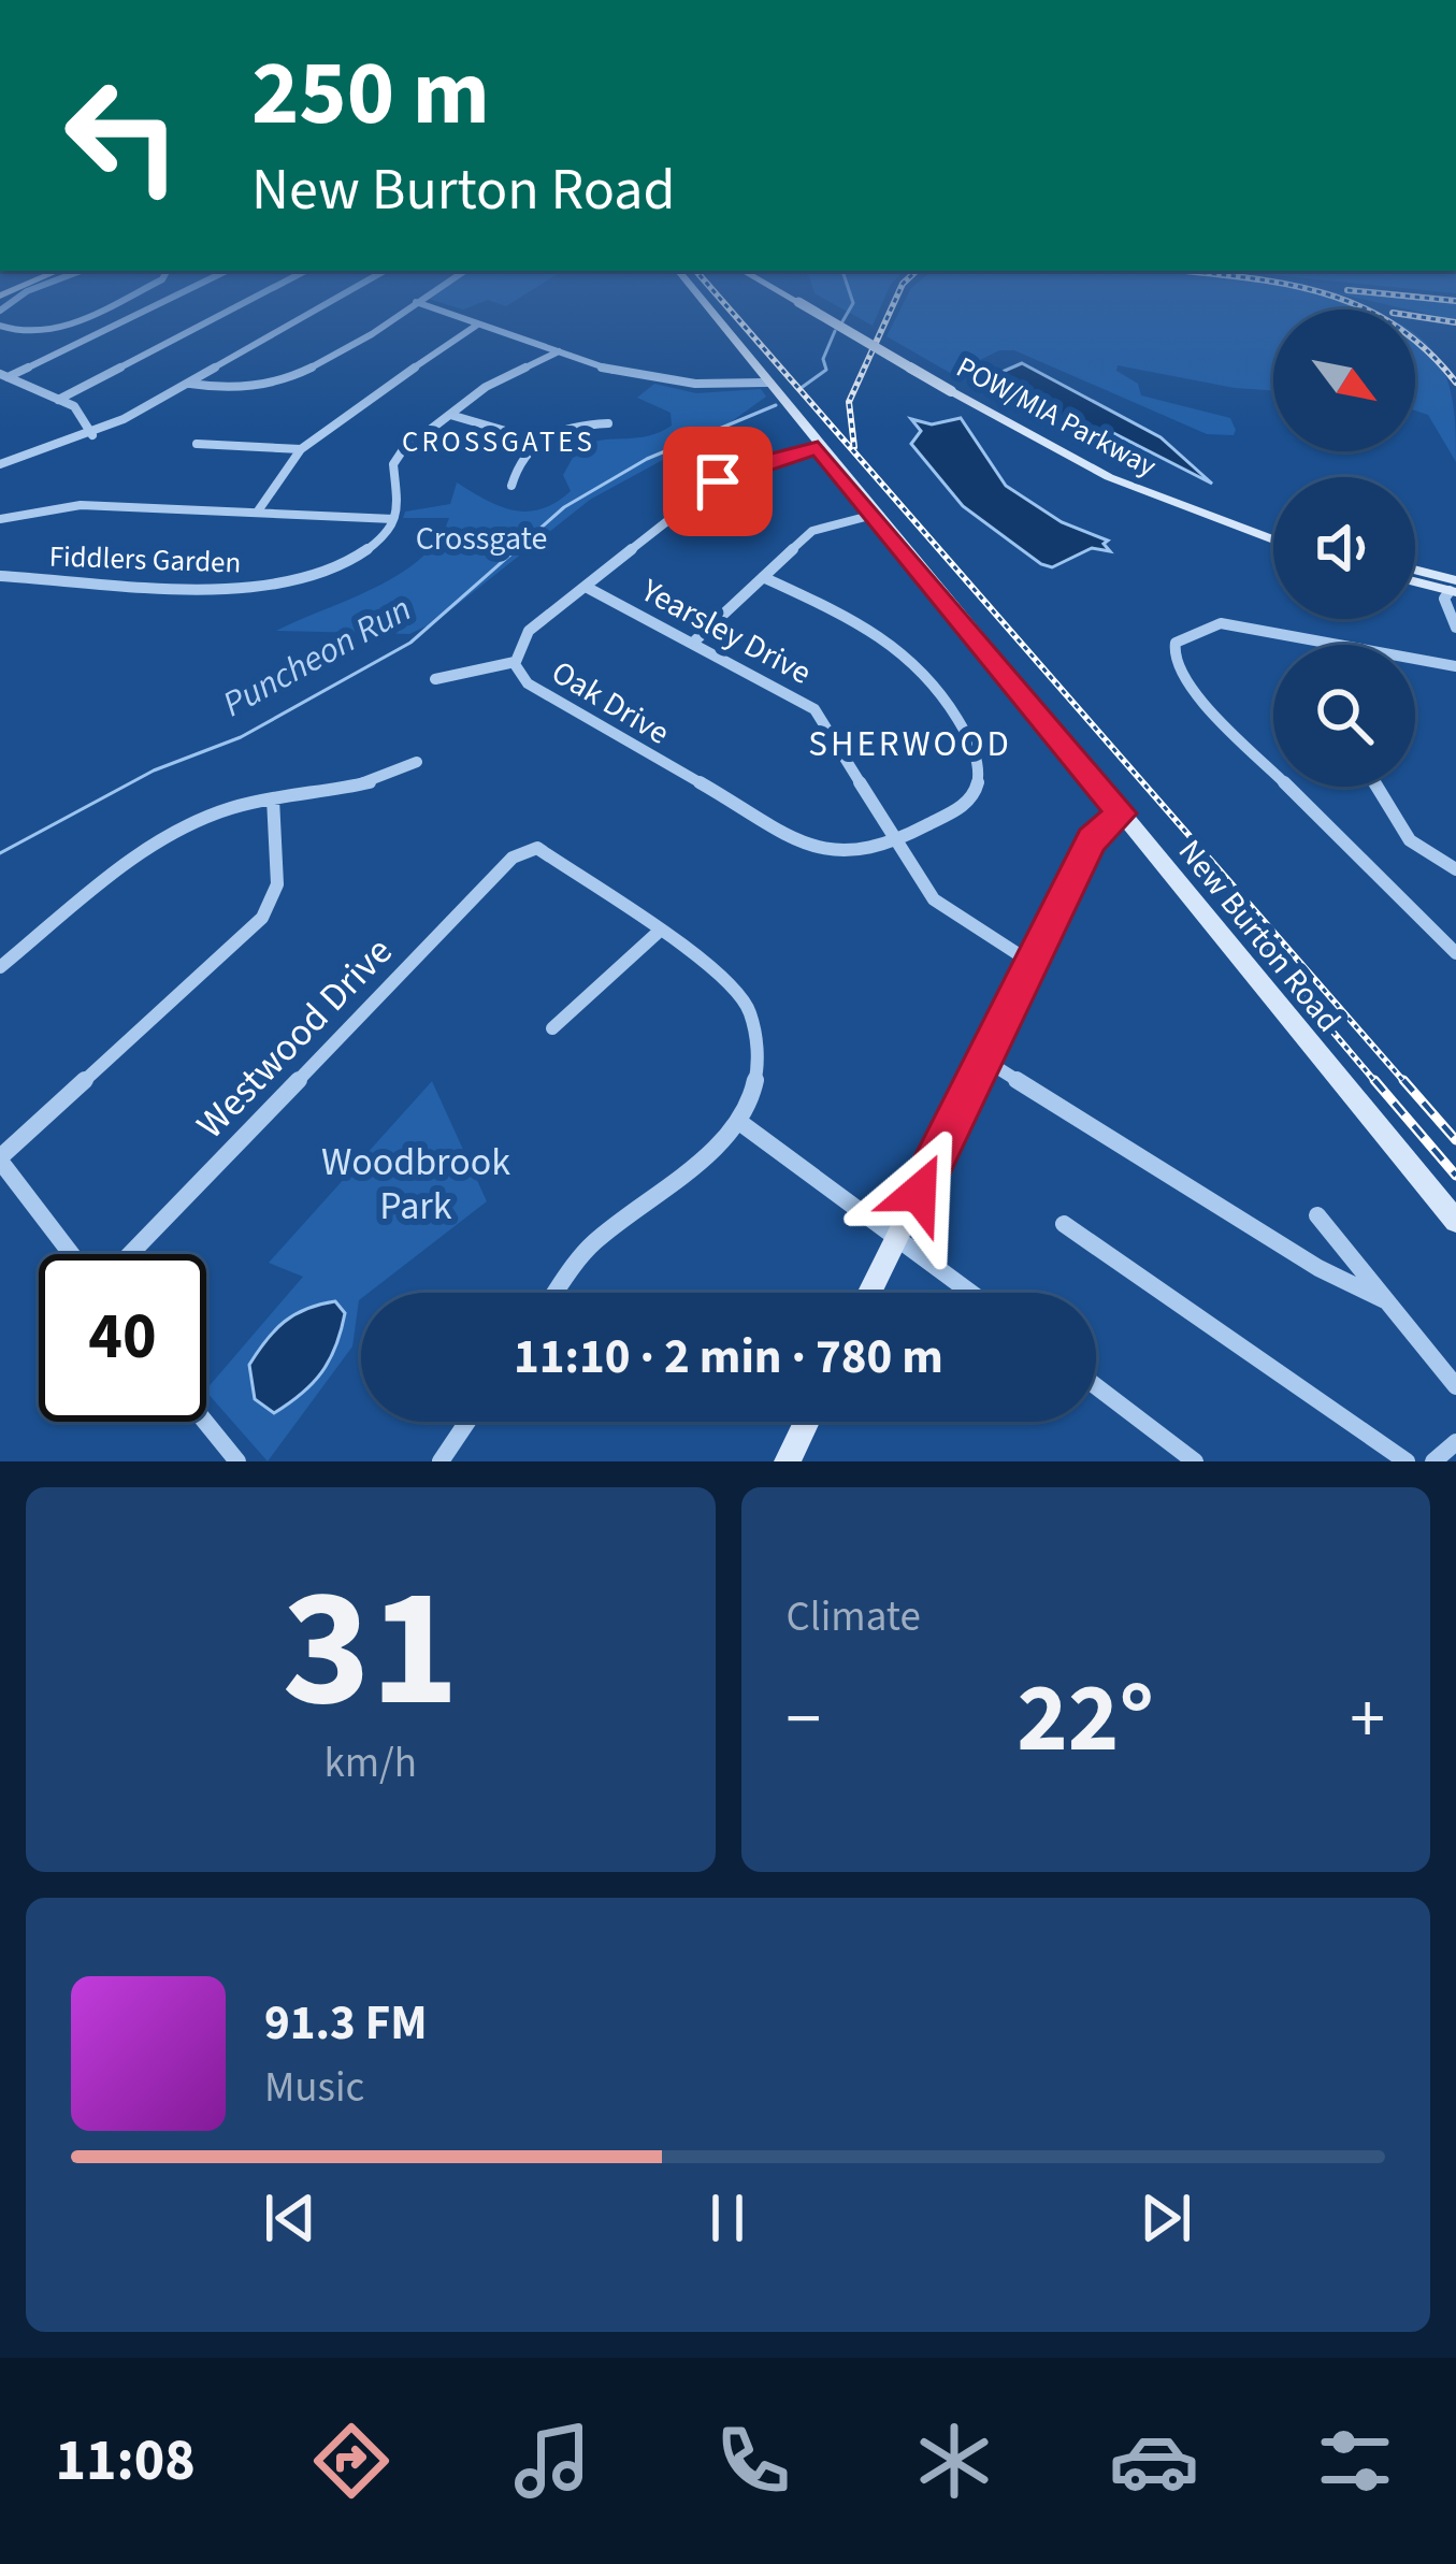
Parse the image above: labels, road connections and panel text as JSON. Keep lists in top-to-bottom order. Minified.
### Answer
{"streets":{"street":["POW/MIA Parkway","Fiddlers Garden","Yearsley Drive","Oak Drive","New Burton Road","Westwood Drive"]},"crossings":[["Yearsley Drive","Oak Drive"],["Oak Drive","New Burton Road"]],"districts":["CROSSGATES","SHERWOOD"],"water":["Puncheon Run"],"parks":["Crossgate","Woodbrook Park"],"north":"bottom right","page":{"turn":["250 m","New Burton Road"],"limit":"40","trip":"11:10 · 2 min · 780 m","tile":[["31","km/h"],"Climate"],"heat":["−","22°","+"],"song":["91.3 FM","Music"],"tabs":"11:08"}}
